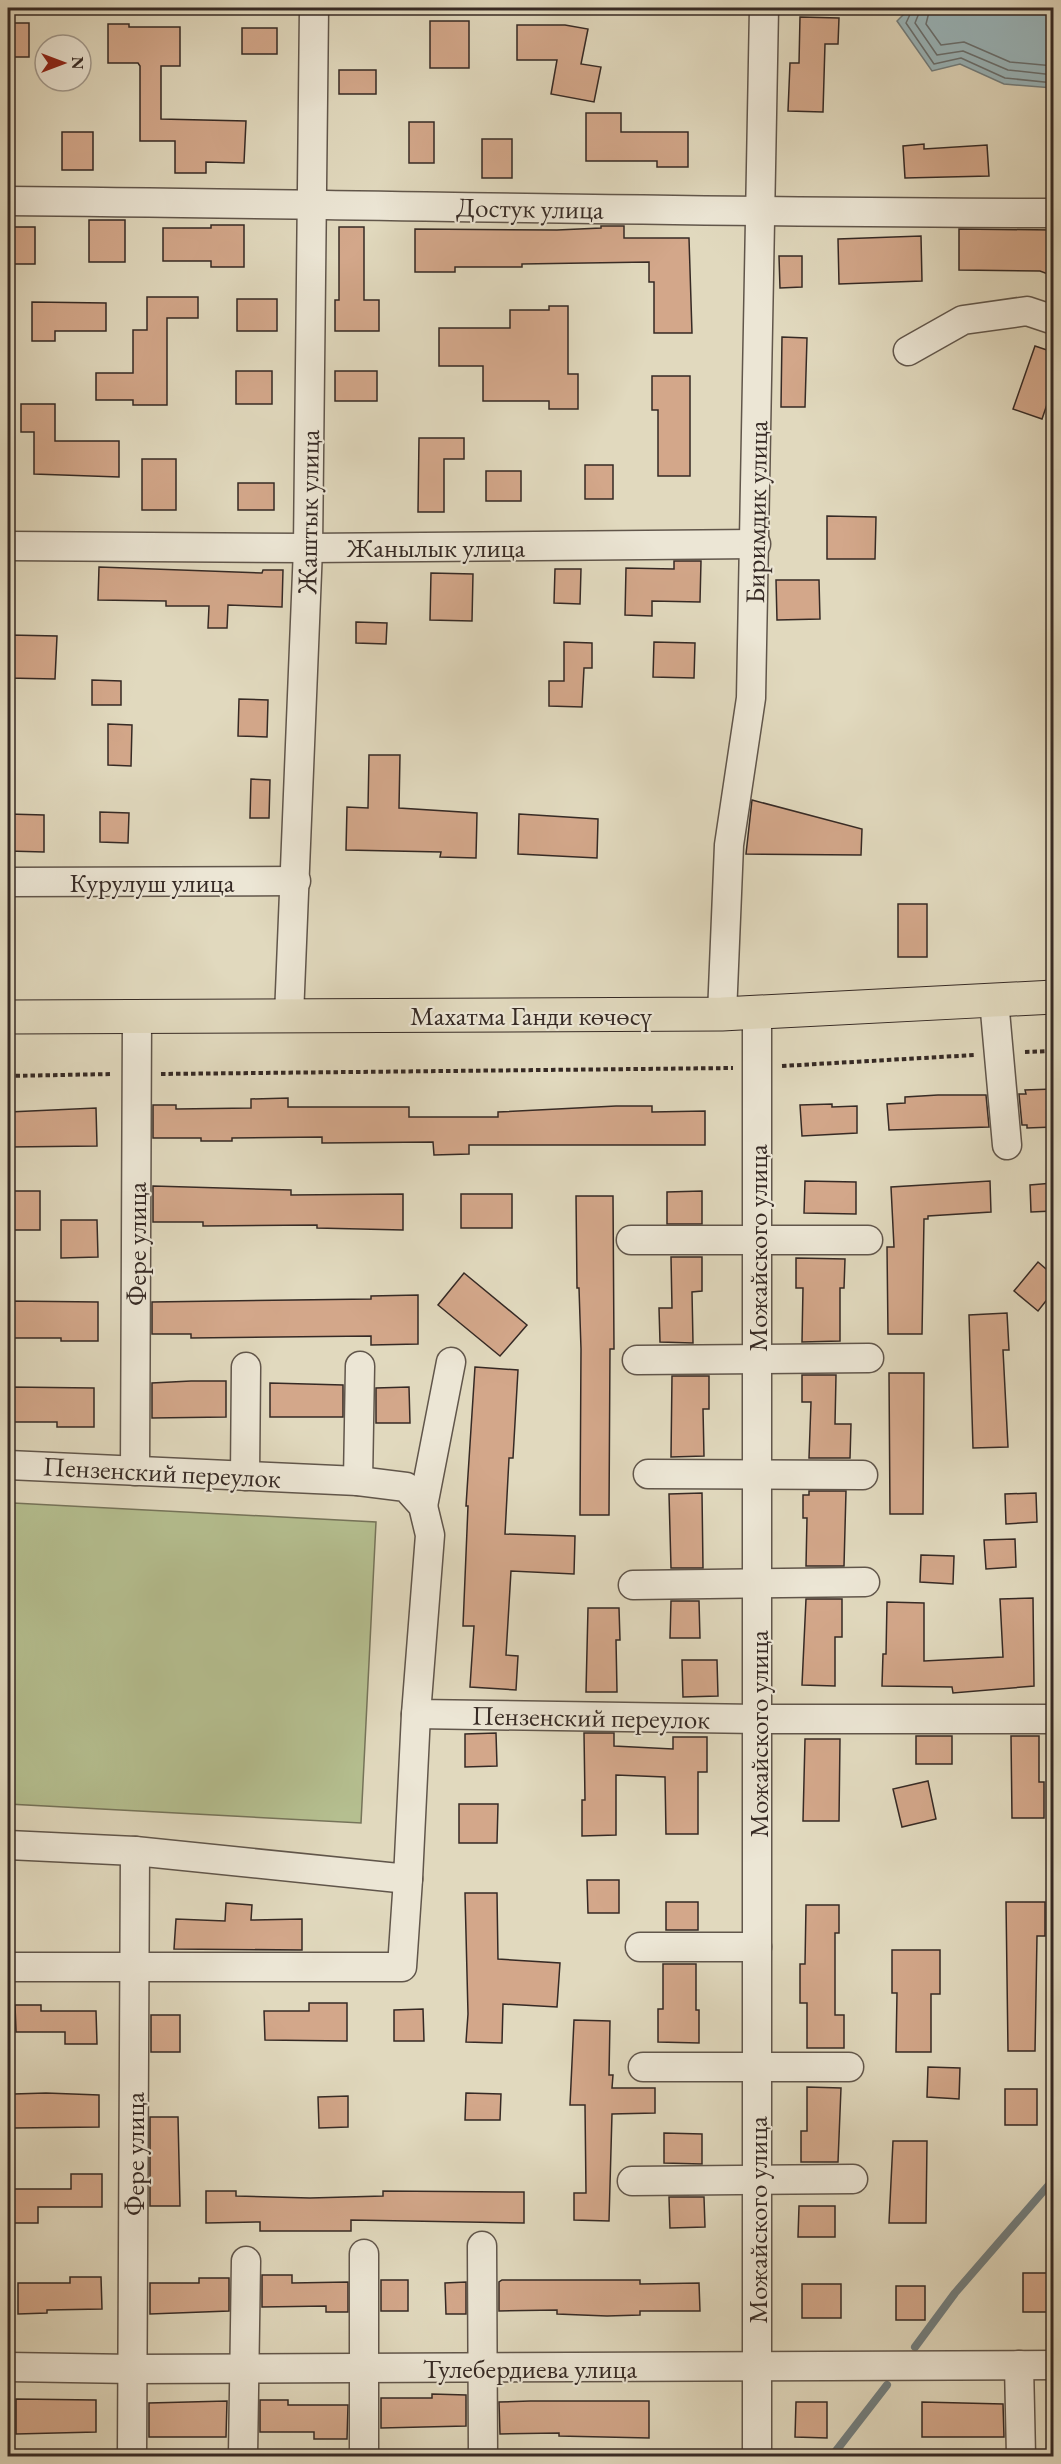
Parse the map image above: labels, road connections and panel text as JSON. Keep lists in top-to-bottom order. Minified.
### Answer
{"streets":{"main road":["Махатма Ганди көчөсү"],"street":["Достук улица","Жаштык улица","Биримдик улица","Жанылык улица","Курулуш улица","Фере улица","Можайского улица","Пензенский переулок","Тулебердиева улица"]},"crossings":[["Достук улица","Жаштык улица"],["Достук улица","Биримдик улица"],["Жаштык улица","Жанылык улица"],["Жаштык улица","Курулуш улица"],["Жаштык улица","Махатма Ганди көчөсү"],["Биримдик улица","Жанылык улица"],["Биримдик улица","Махатма Ганди көчөсү"],["Махатма Ганди көчөсү","Фере улица"],["Махатма Ганди көчөсү","Можайского улица"],["Фере улица","Пензенский переулок"],["Фере улица","Тулебердиева улица"],["Можайского улица","Пензенский переулок"],["Можайского улица","Тулебердиева улица"]],"north":"right"}
